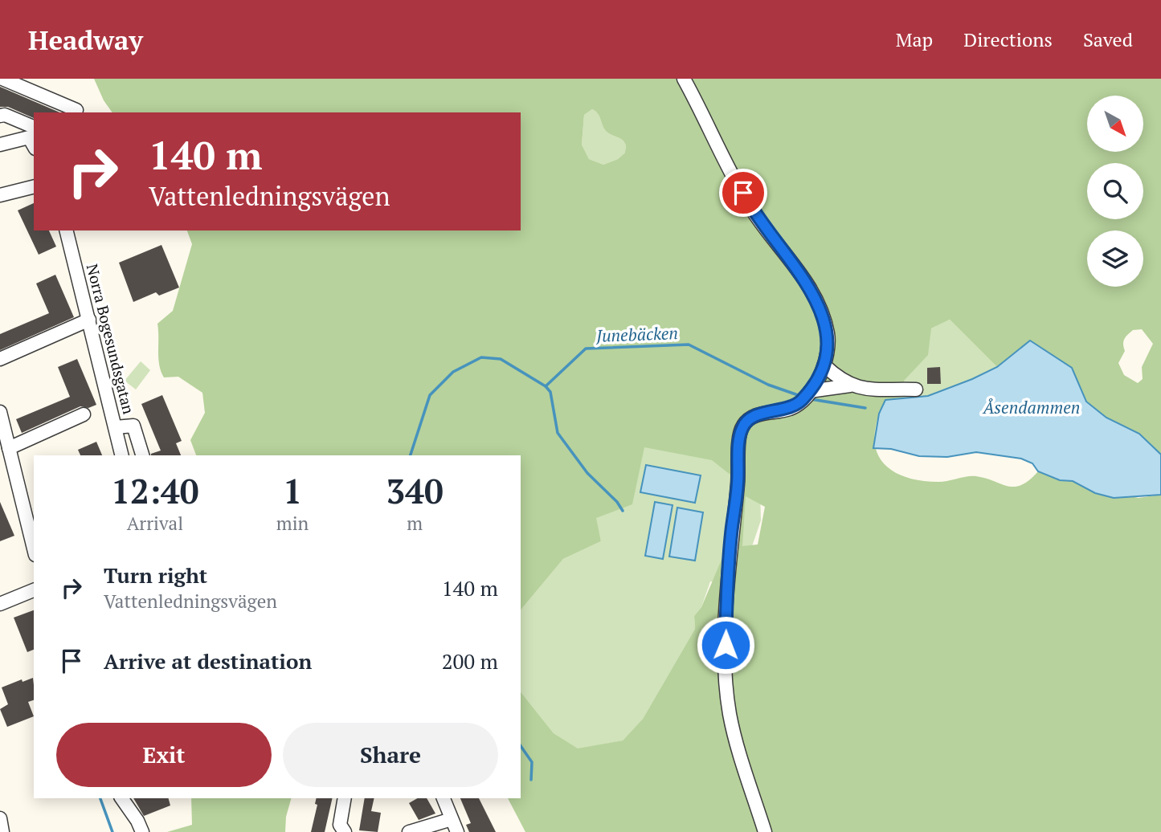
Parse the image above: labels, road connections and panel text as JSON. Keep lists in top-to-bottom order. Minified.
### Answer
{"streets":{"street":["Norra Bogesundsgatan"]},"water":["Junebäcken","Åsendammen"],"north":"bottom right","page":{"header":"Headway","nav":["Map","Directions","Saved"],"turn":["140 m","Vattenledningsvägen"],"eta":["12:40","Arrival","1","min","340","m"],"list":[{"name":"Turn right","note":"Vattenledningsvägen","value":"140 m"},{"name":"Arrive at destination","value":"200 m"}],"buttons":["Exit","Share"]}}
